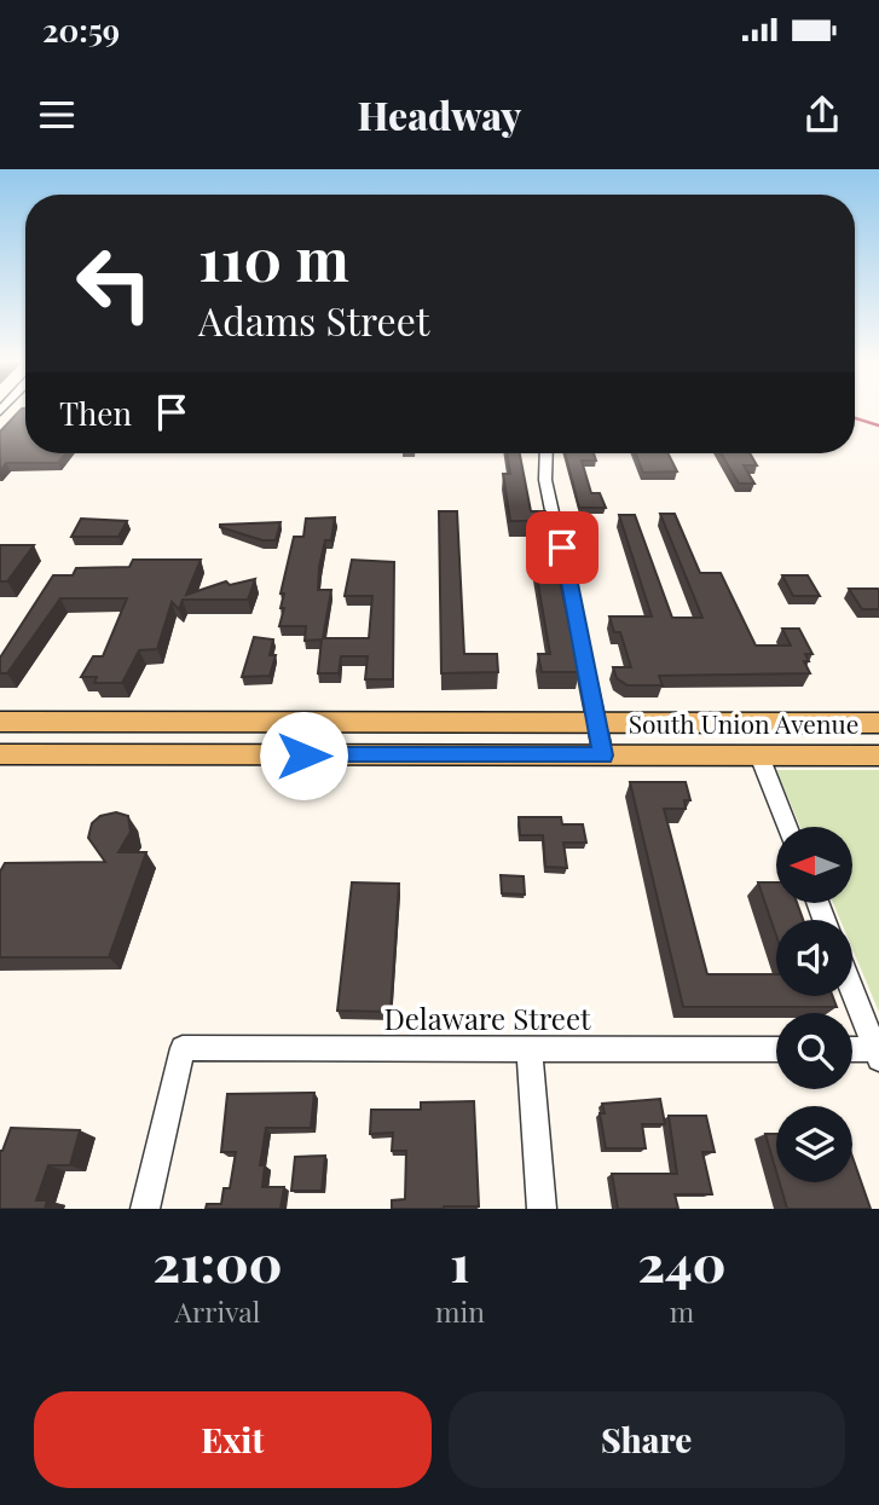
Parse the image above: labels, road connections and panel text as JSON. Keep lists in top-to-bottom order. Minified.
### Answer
{"streets":{"main road":["South Union Avenue"],"street":["Delaware Street"]},"north":"left","page":{"status":"20:59","header":"Headway","turn":["110 m","Adams Street"],"then":"Then","eta":["21:00","Arrival","1","min","240","m"],"buttons":["Exit","Share"]}}
